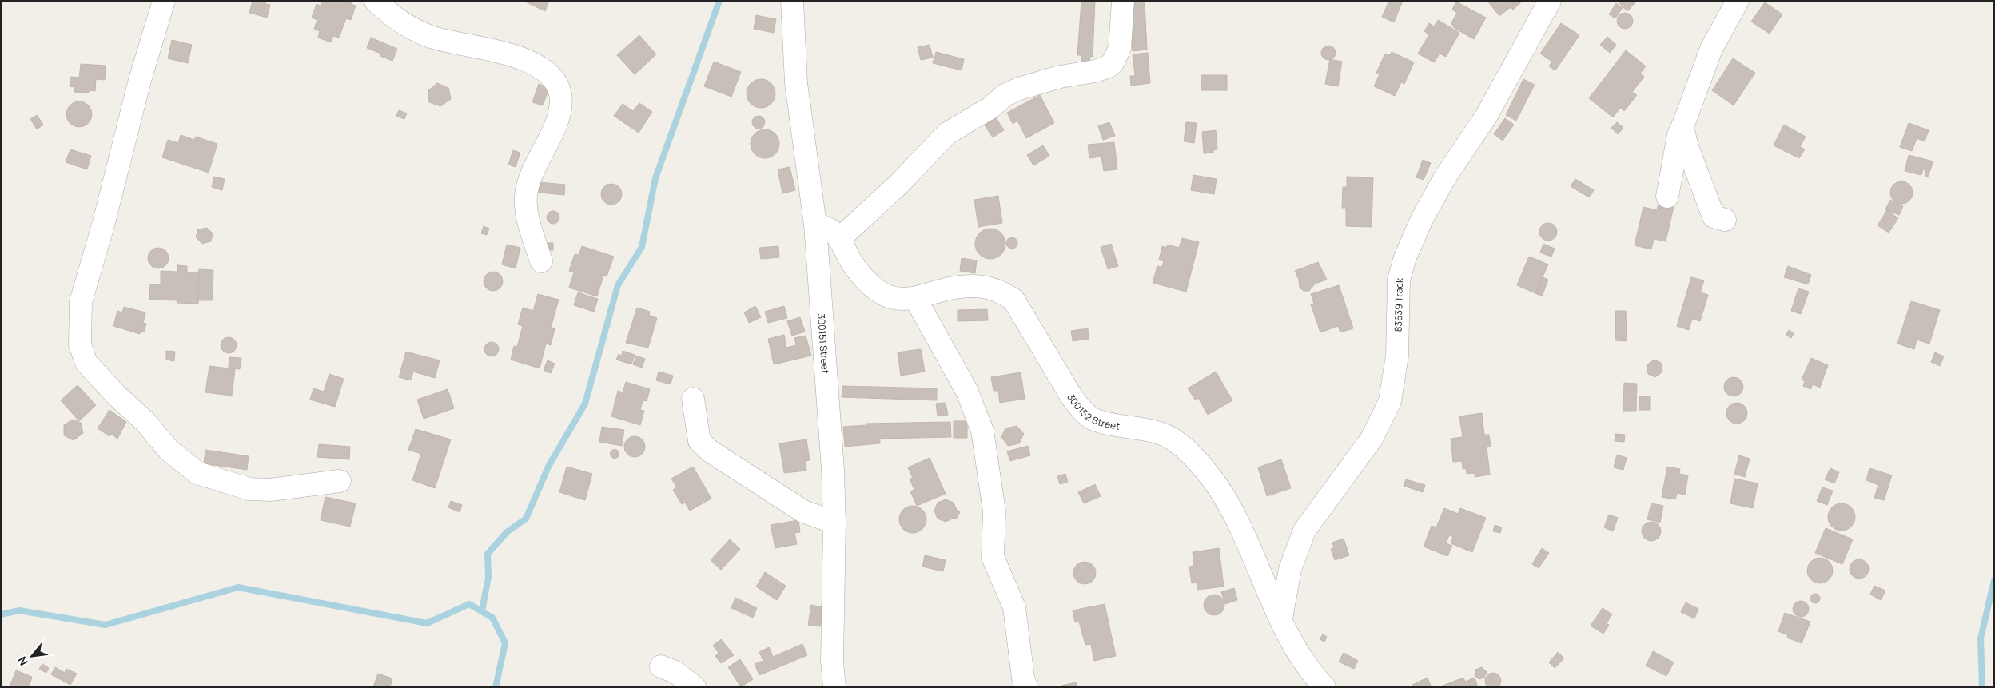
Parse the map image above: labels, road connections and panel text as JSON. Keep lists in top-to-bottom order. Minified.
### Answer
{"streets":{"street":["83639 Track","300151 Street","300152 Street"]},"crossings":[["83639 Track","300152 Street"],["300151 Street","300152 Street"]],"north":"bottom left"}
